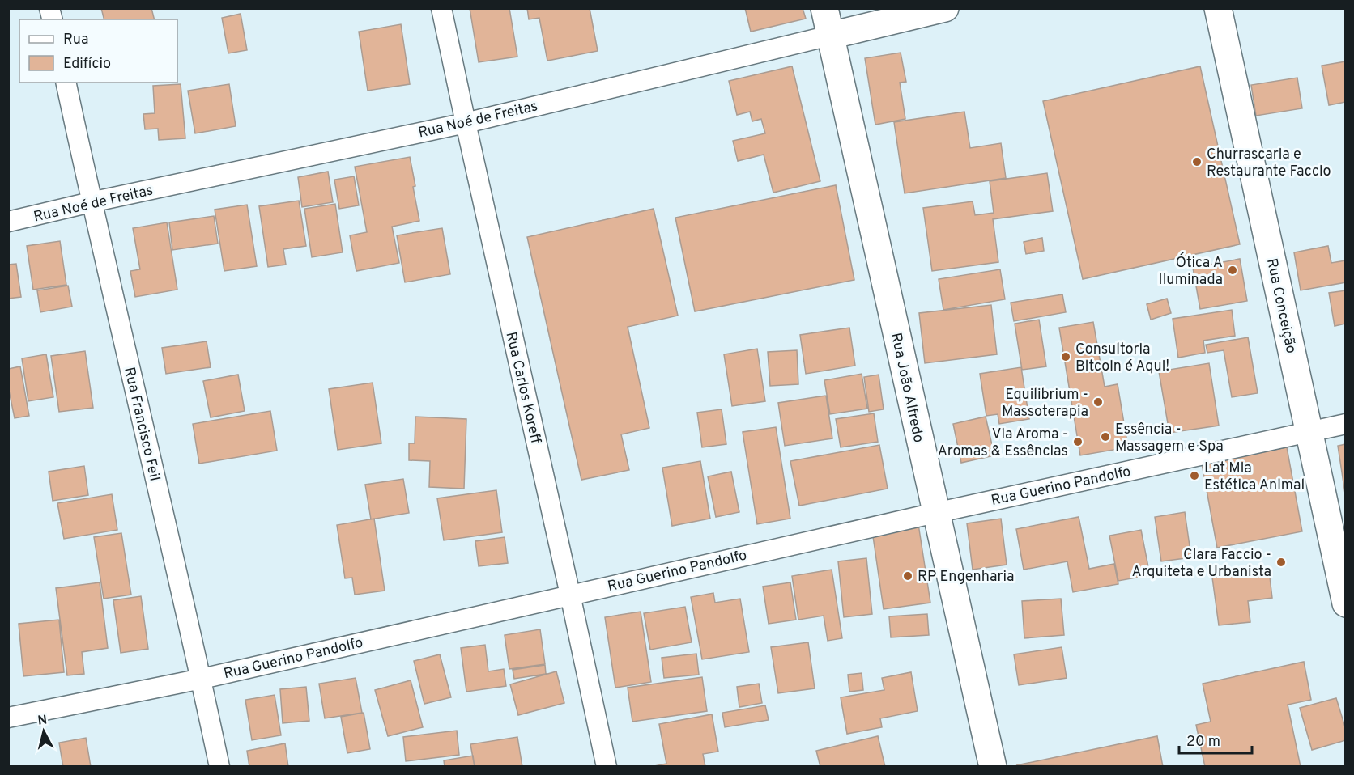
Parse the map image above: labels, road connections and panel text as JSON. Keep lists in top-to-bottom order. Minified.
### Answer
{"streets":{"street":["Rua Noé de Freitas","Rua Conceição","Rua Carlos Koreff","Rua João Alfredo","Rua Francisco Feil","Rua Guerino Pandolfo"]},"crossings":[["Rua Noé de Freitas","Rua Carlos Koreff"],["Rua Noé de Freitas","Rua João Alfredo"],["Rua Noé de Freitas","Rua Francisco Feil"],["Rua Conceição","Rua Guerino Pandolfo"],["Rua Carlos Koreff","Rua Guerino Pandolfo"],["Rua João Alfredo","Rua Guerino Pandolfo"],["Rua Francisco Feil","Rua Guerino Pandolfo"]],"places":["Churrascaria e Restaurante Faccio","Ótica A Iluminada","Consultoria Bitcoin é Aqui!","Equilibrium - Massoterapia","Essência - Massagem e Spa","Via Aroma - Aromas & Essências","Lat Mia Estética Animal","Clara Faccio - Arquiteta e Urbanista","RP Engenharia"],"legend":["Rua","Edifício"],"scale_bar":"20 m","north":"top"}
